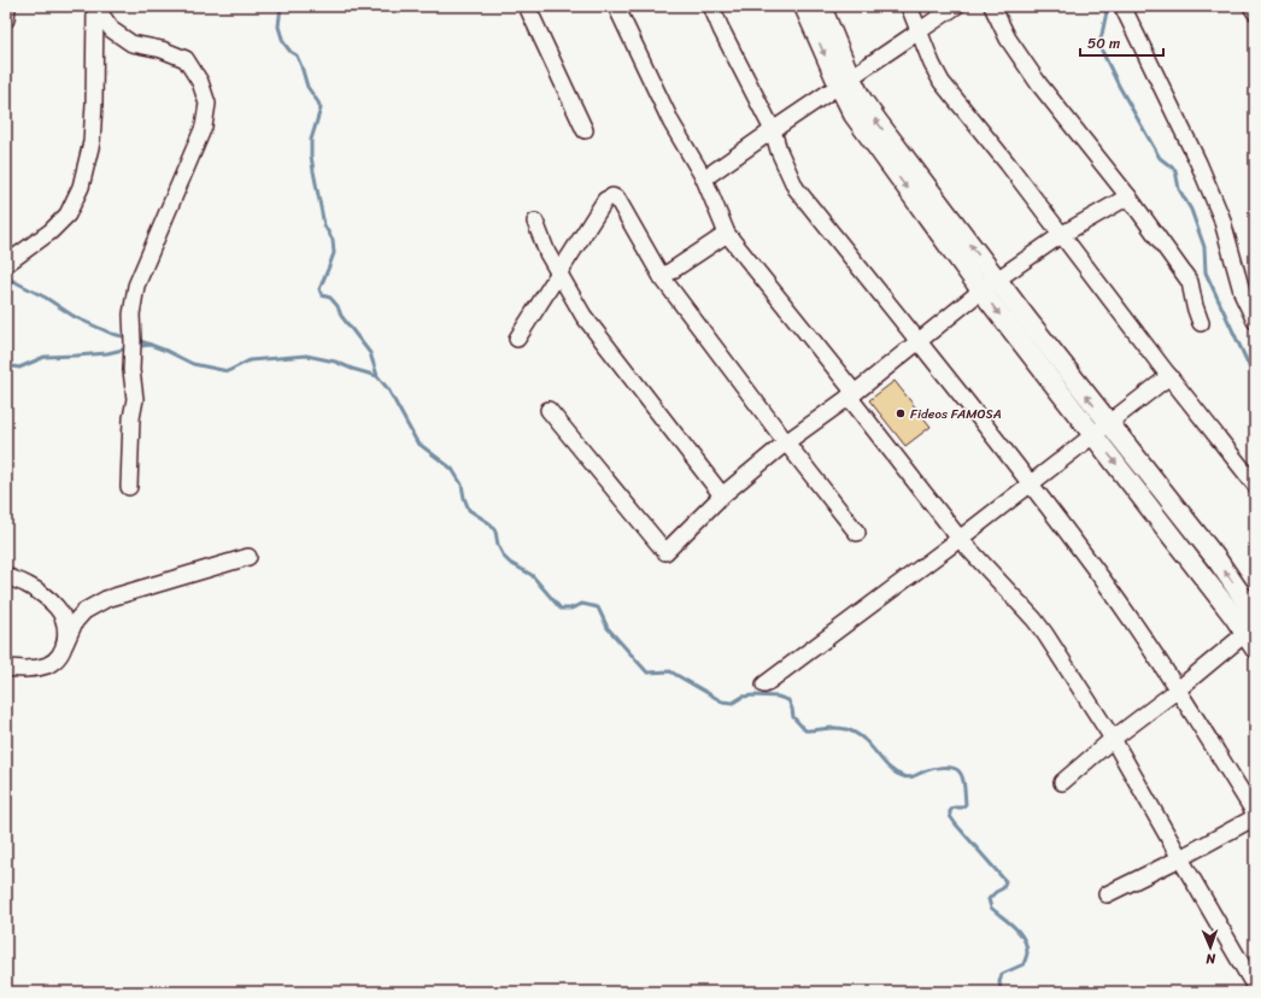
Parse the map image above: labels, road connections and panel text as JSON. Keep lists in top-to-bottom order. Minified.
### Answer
{"places":["Fideos FAMOSA"],"scale_bar":"50 m","north":"bottom"}
